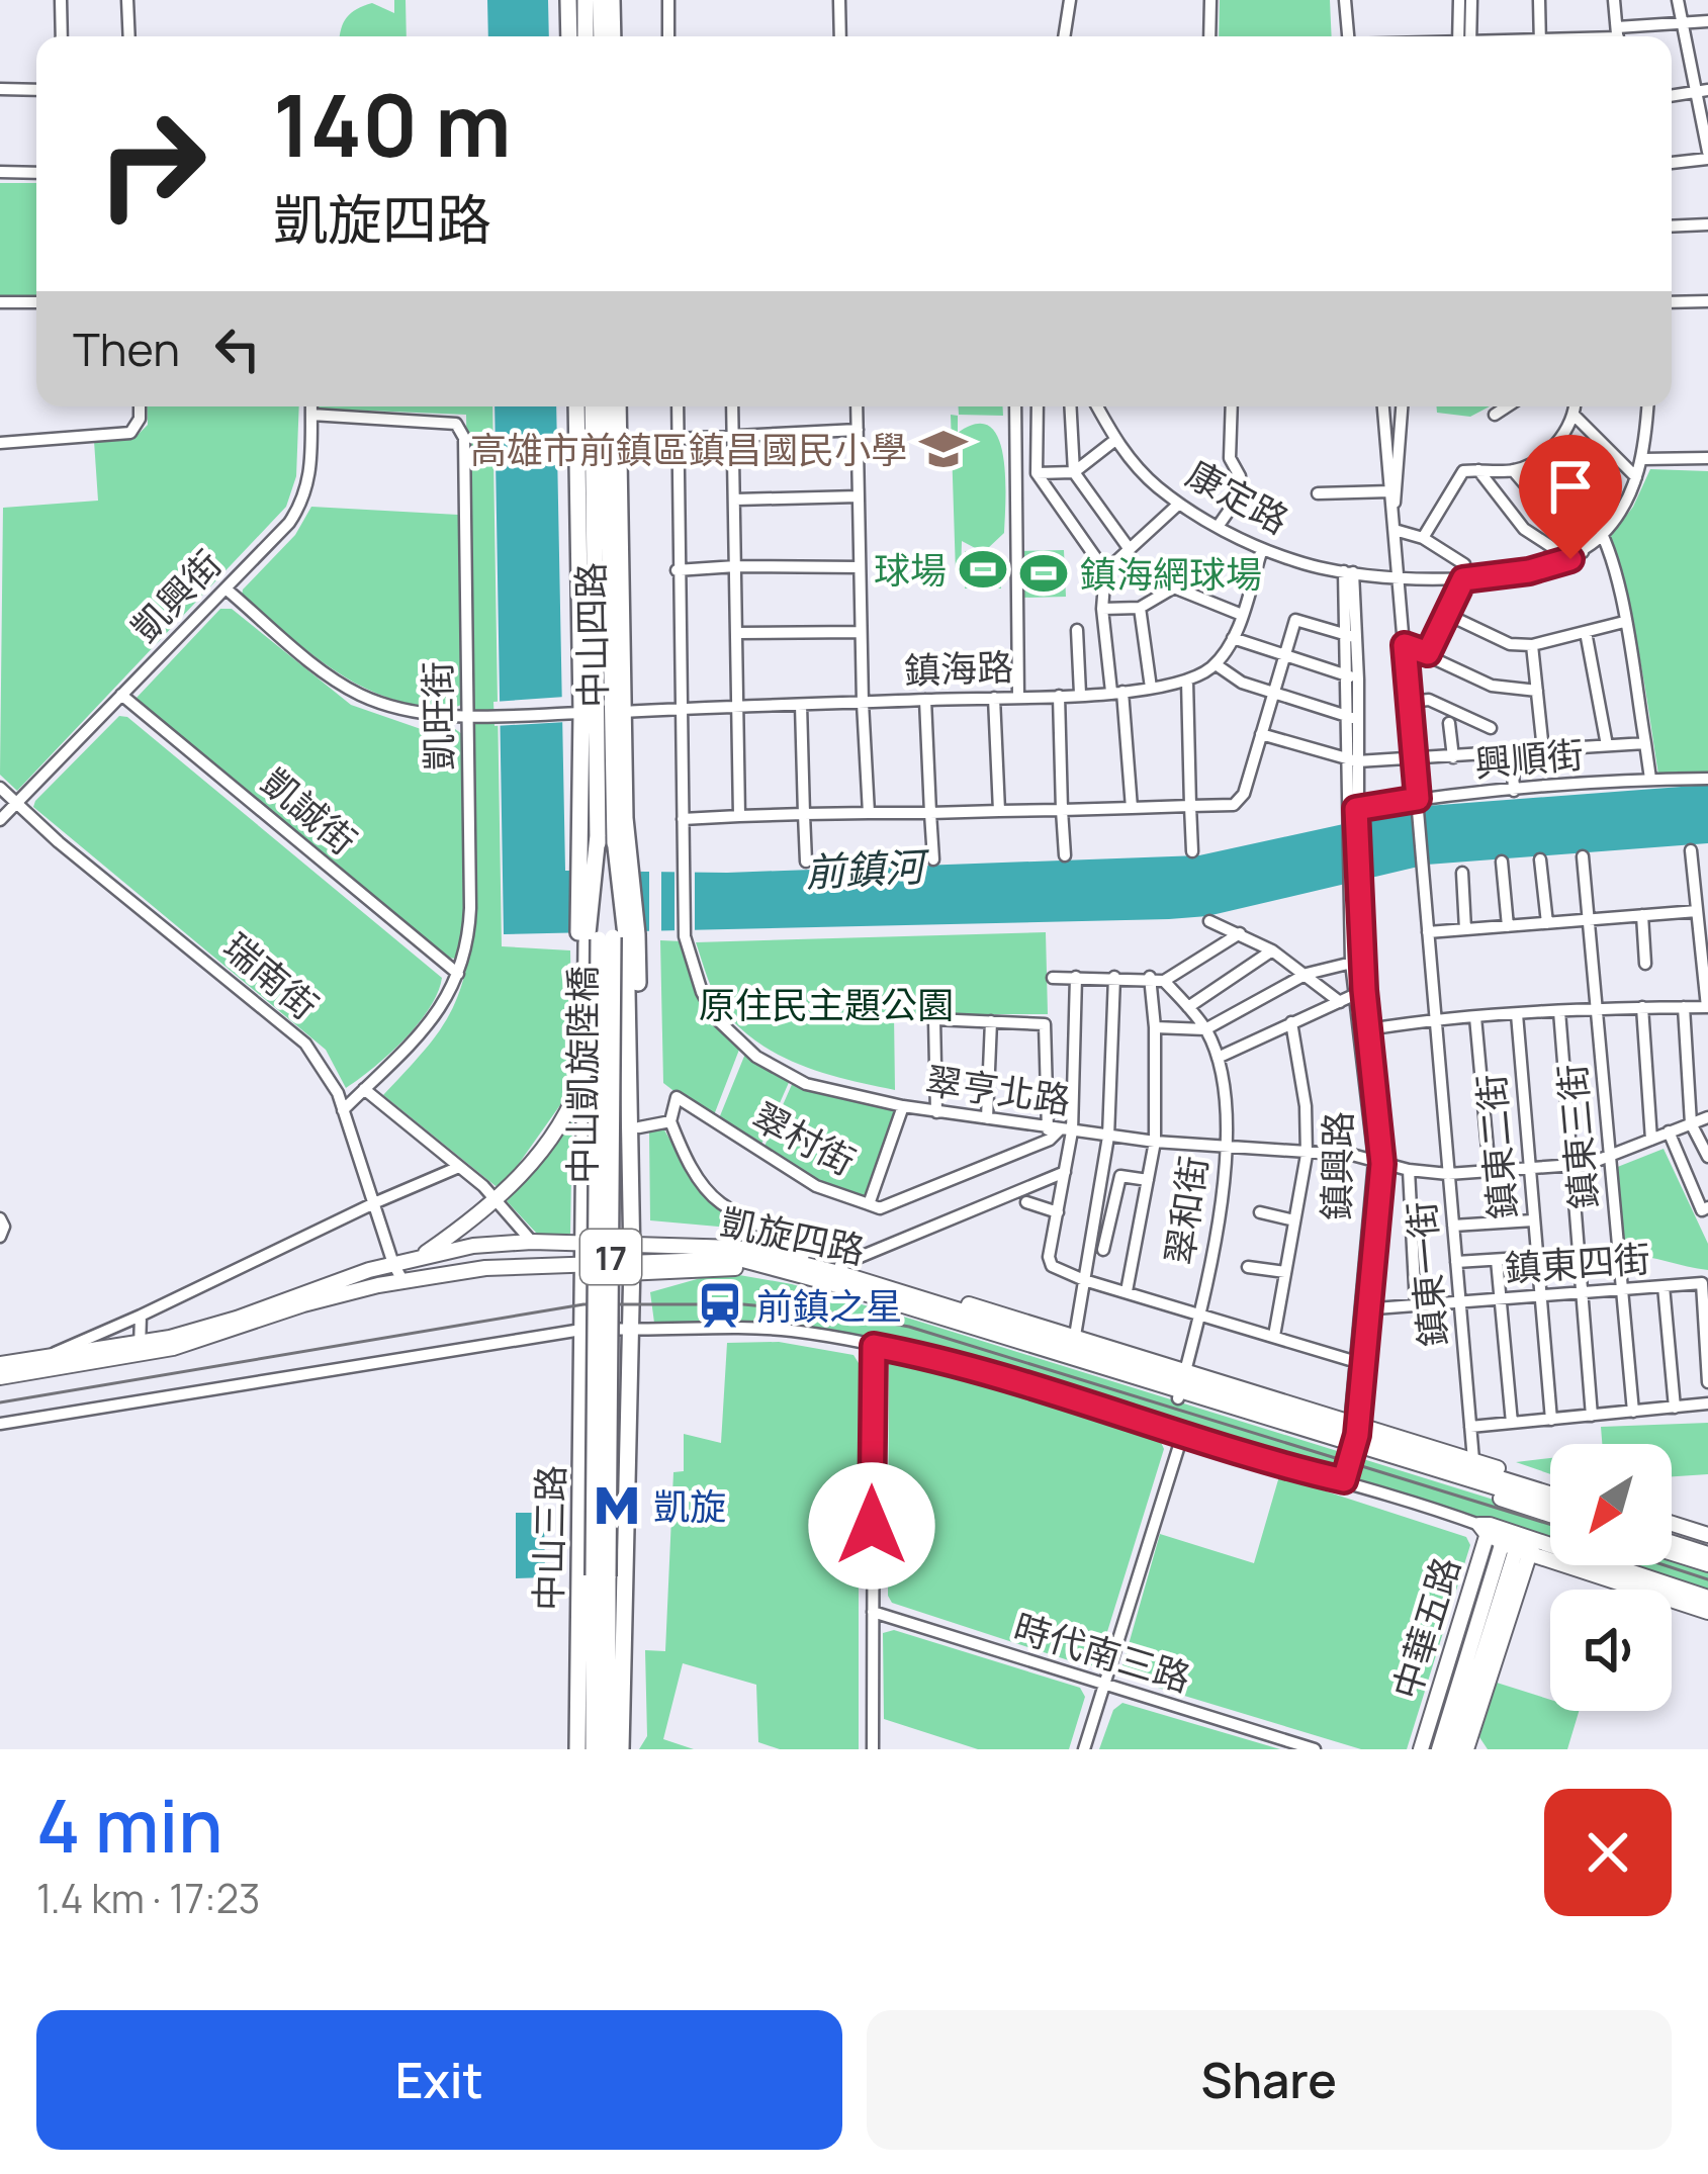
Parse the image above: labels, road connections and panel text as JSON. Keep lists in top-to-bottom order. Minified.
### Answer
{"streets":{"main road":["中山四路","中山凱旋陸橋","17","中山三路"],"street":["康定路","凱興街","鎮海路","凱旺街","興順街","凱誠街","瑞南街","翠亨北路","鎮東三街","翠村街","鎮東二街","鎮興路","翠和街","凱旋四路","鎮東四街","鎮東一街","中華五路","時代南三路"]},"crossings":[["康定路","鎮海路"],["凱興街","鎮海路"],["凱興街","凱旺街"],["凱興街","凱誠街"],["凱興街","瑞南街"],["中山四路","鎮海路"],["中山四路","17"],["鎮海路","凱旺街"],["凱旺街","凱誠街"],["凱旺街","瑞南街"],["興順街","鎮興路"],["興順街","鎮東一街"],["瑞南街","凱旋四路"],["中山凱旋陸橋","17"],["中山凱旋陸橋","中山三路"],["翠亨北路","鎮東三街"],["翠亨北路","翠村街"],["翠亨北路","鎮東二街"],["翠亨北路","鎮興路"],["翠亨北路","翠和街"],["翠亨北路","鎮東一街"],["鎮東三街","鎮東四街"],["翠村街","17"],["鎮東二街","鎮東四街"],["鎮興路","凱旋四路"],["鎮興路","鎮東四街"],["翠和街","凱旋四路"],["凱旋四路","17"],["凱旋四路","鎮東一街"],["17","中山三路"],["鎮東四街","鎮東一街"]],"water":["前鎮河"],"parks":["原住民主題公園"],"places":{"school or university":["高雄市前鎮區鎮昌國民小學"],"sports":["球場","鎮海網球場"],"station":["前鎮之星"],"metro station":["凱旋"]},"north":"bottom left","page":{"turn":["140 m","凱旋四路"],"then":"Then","heading":["4 min","1.4 km · 17:23"],"buttons":["Exit","Share"]}}
